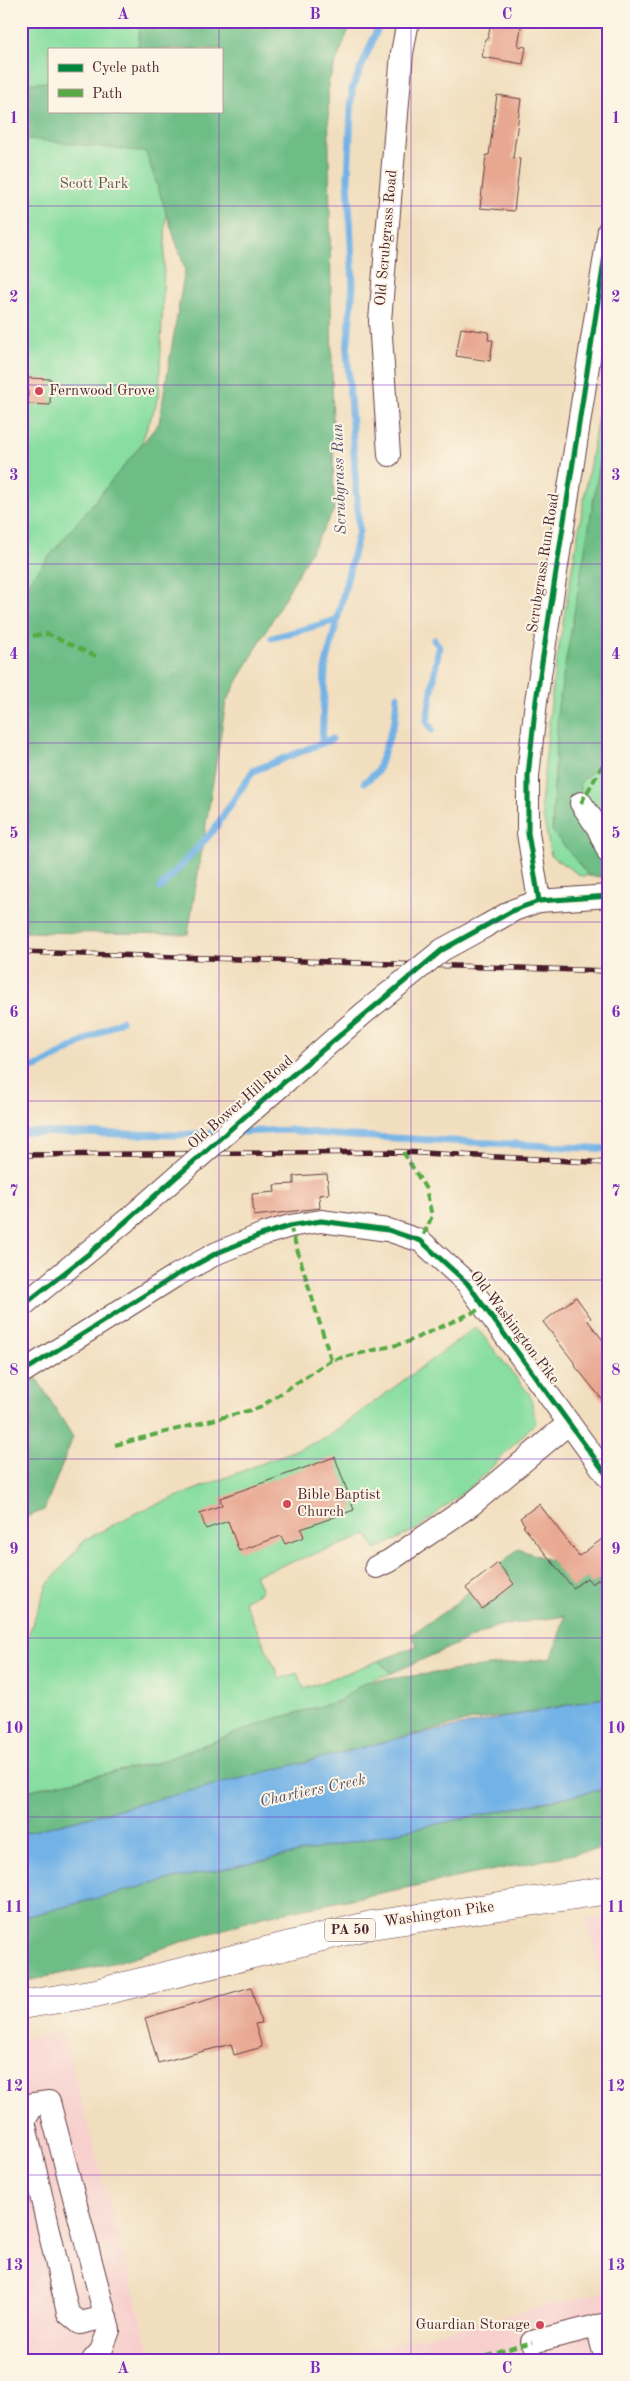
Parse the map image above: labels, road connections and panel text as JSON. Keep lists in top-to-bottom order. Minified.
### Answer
{"streets":{"main road":["Washington Pike","PA 50"],"street":["Old Scrubgrass Road","Scrubgrass Run Road","Old Bower Hill Road","Old Washington Pike"]},"crossings":[["Scrubgrass Run Road","Old Bower Hill Road"]],"water":["Scrubgrass Run","Chartiers Creek"],"parks":["Scott Park"],"places":["Fernwood Grove","Bible Baptist Church","Guardian Storage"],"legend":["Cycle path","Path"],"grid":{"columns":["A","B","C"],"rows":["1","2","3","4","5","6","7","8","9","10","11","12","13"]}}
